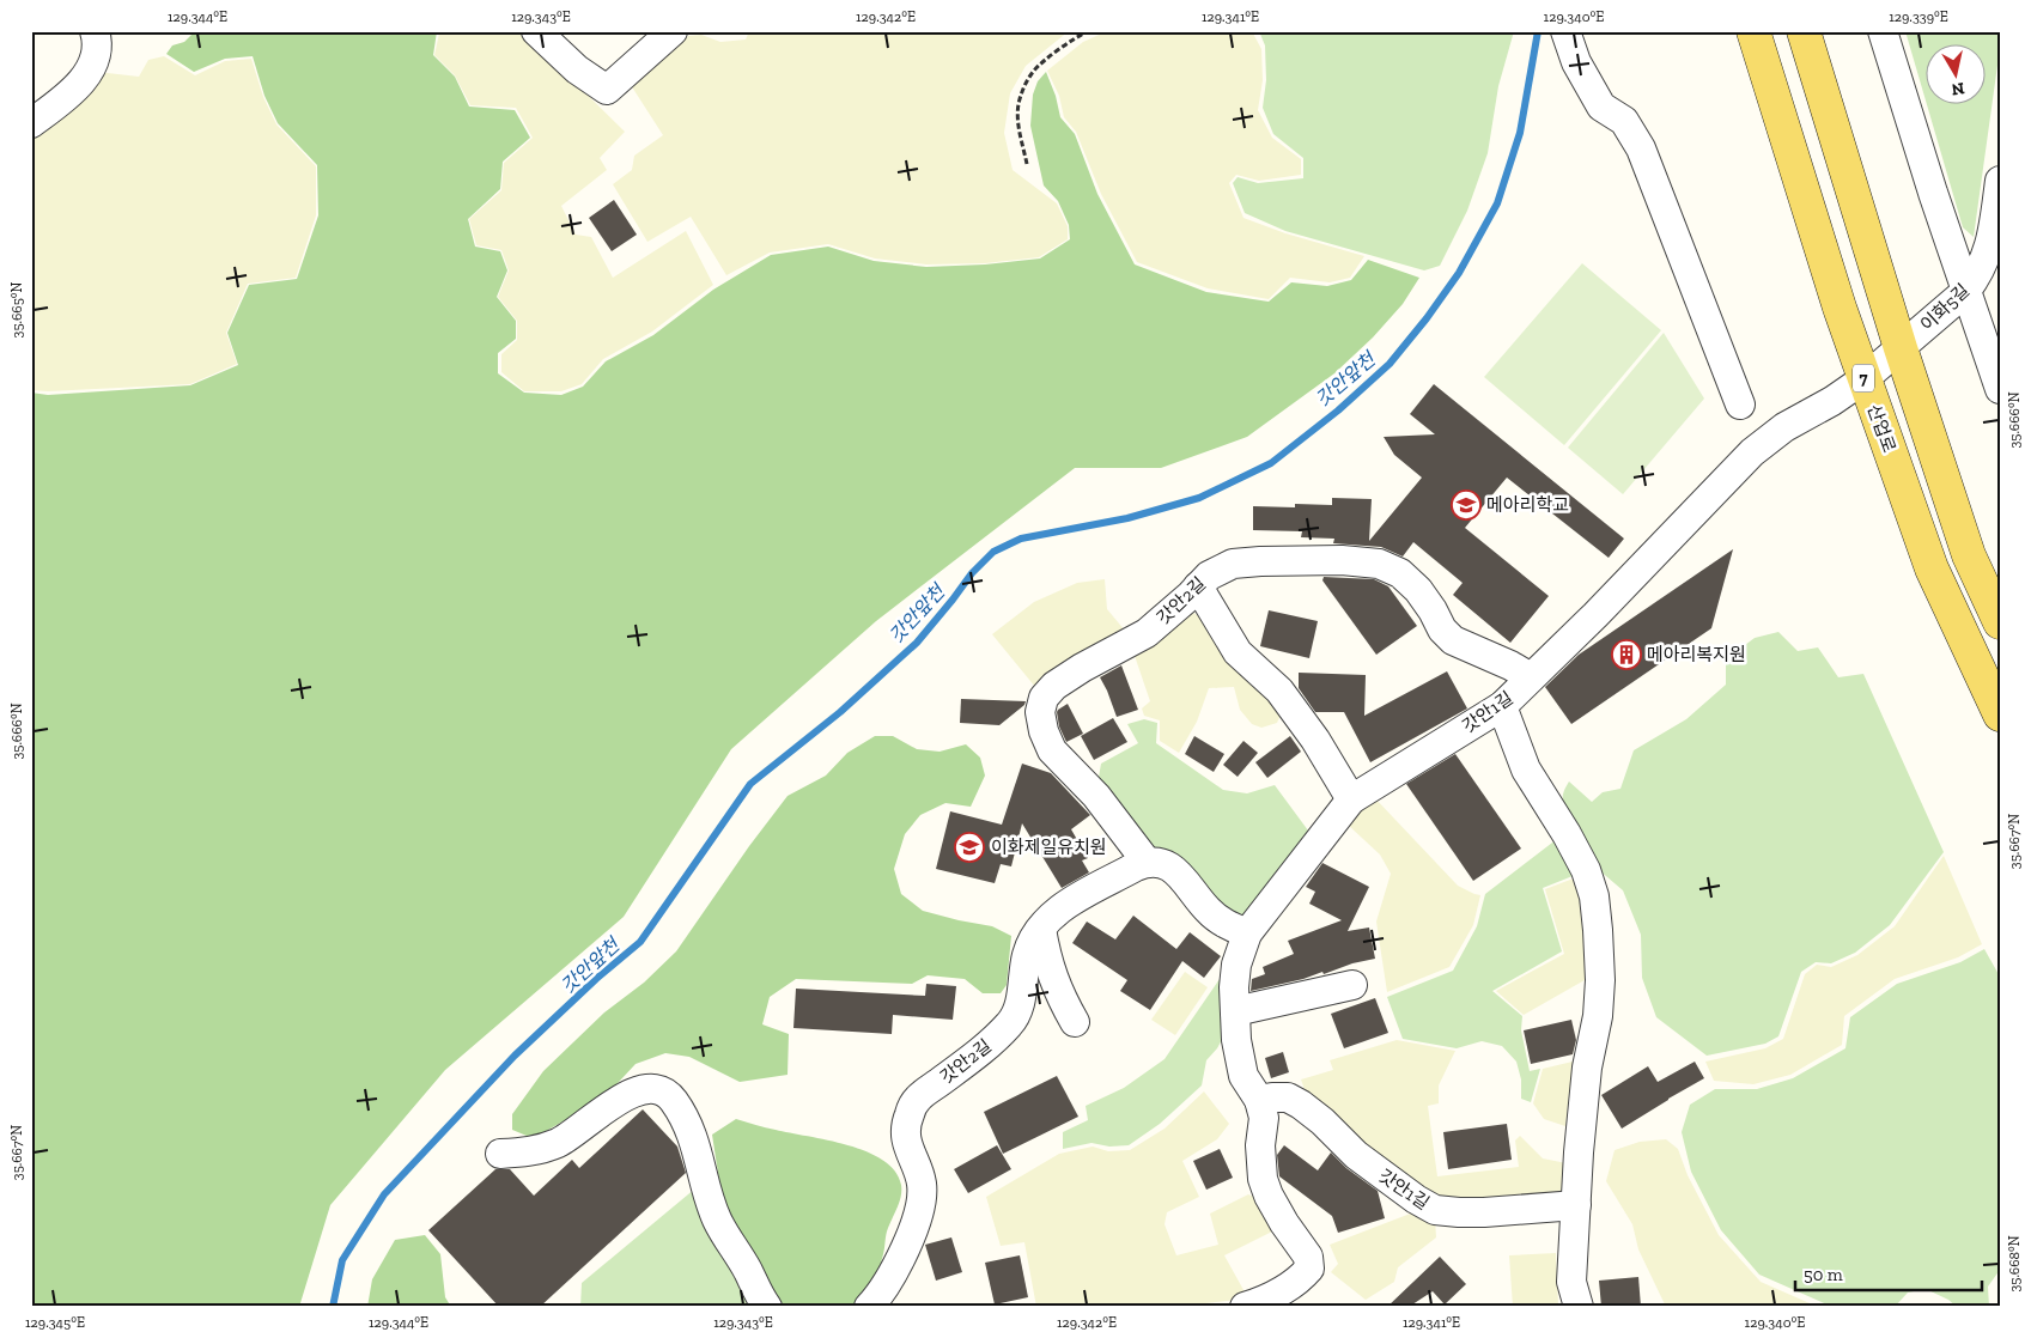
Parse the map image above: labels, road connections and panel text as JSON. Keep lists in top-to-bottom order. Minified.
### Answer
{"streets":{"main road":["7","산업로"],"street":["이화5길","갓안2길","갓안1길"]},"crossings":[["이화5길","산업로"],["이화5길","갓안1길"],["산업로","갓안1길"],["갓안2길","갓안1길"]],"water":["갓안앞천"],"places":{"school or university":["메아리학교","이화제일유치원"],"building":["메아리복지원"]},"scale_bar":"50 m","north":"bottom","coordinates":["129.344°E","129.343°E","129.342°E","129.341°E","129.340°E","129.339°E","35.665°N","35.666°N","35.667°N","35.668°N","129.345°E"]}
